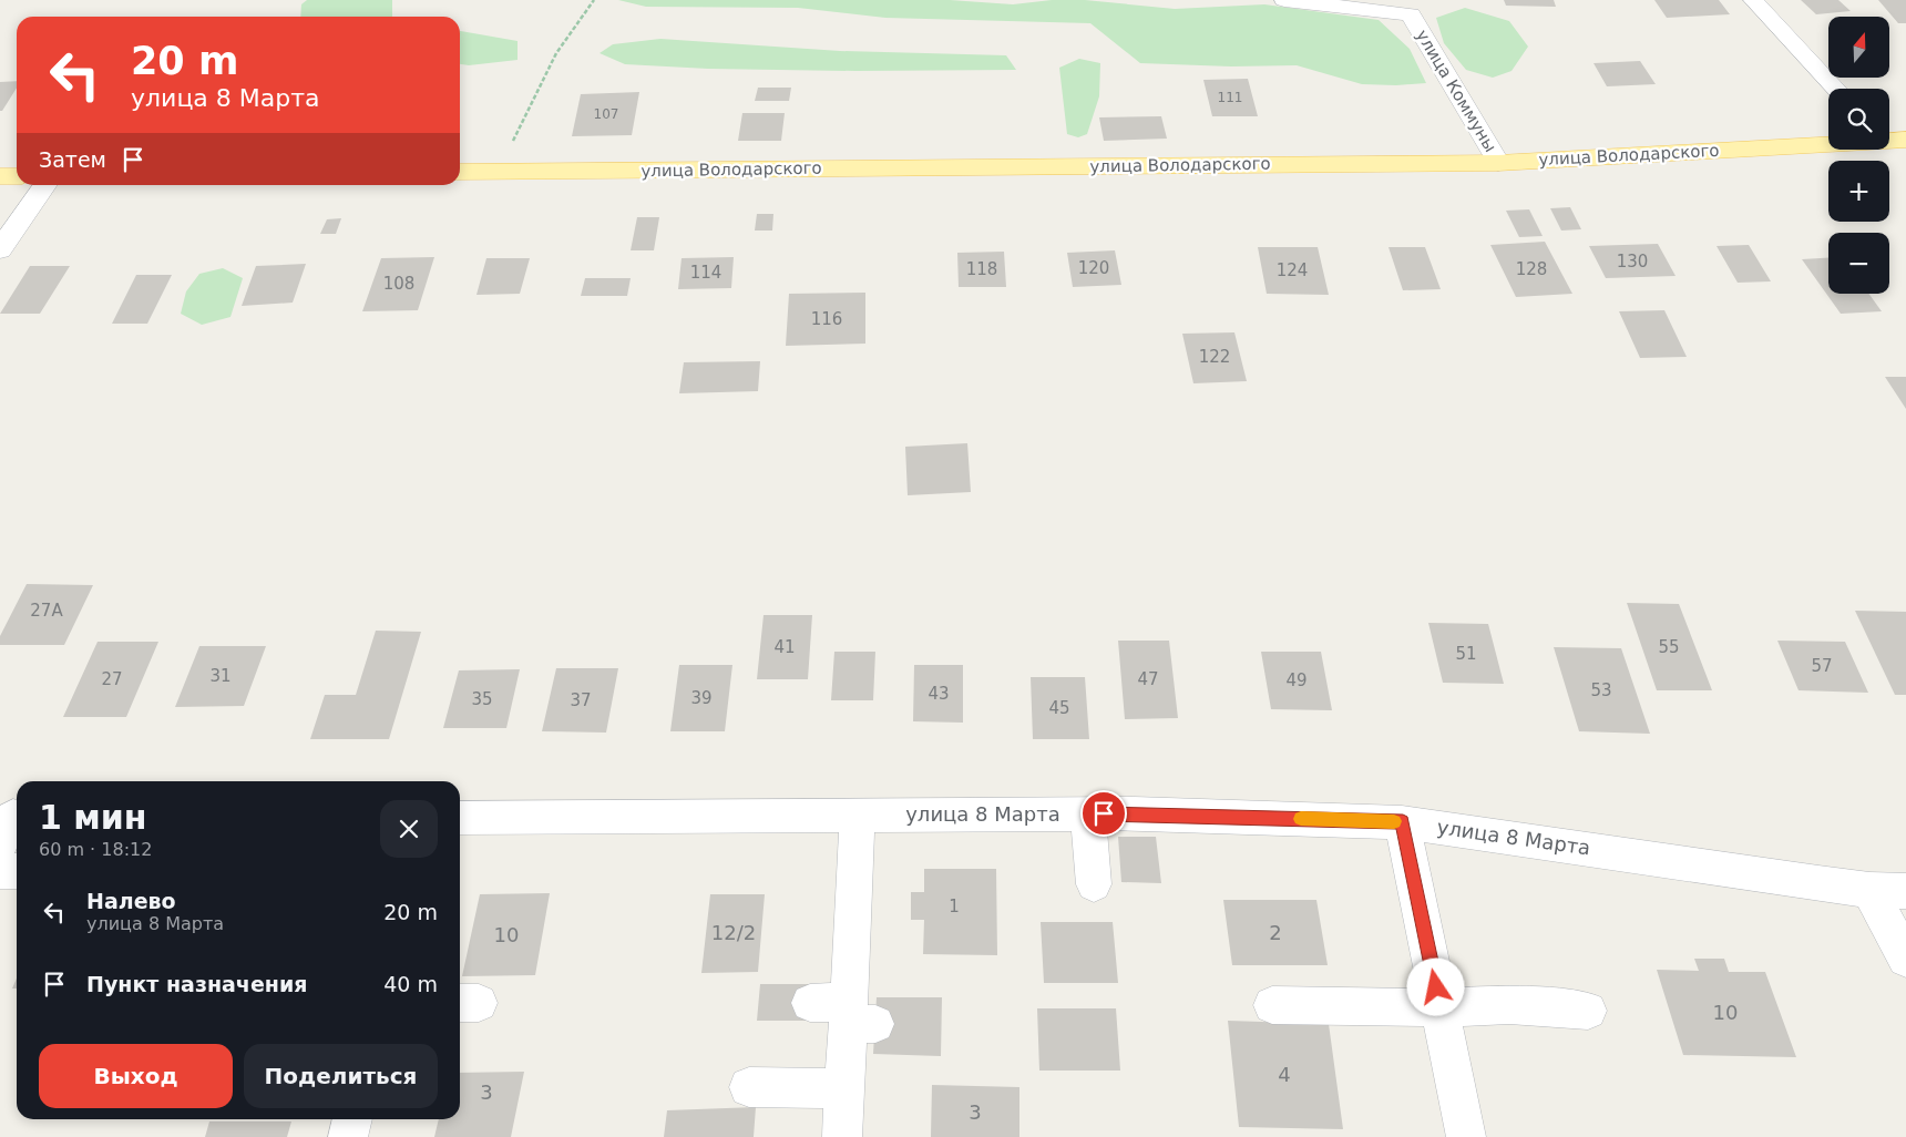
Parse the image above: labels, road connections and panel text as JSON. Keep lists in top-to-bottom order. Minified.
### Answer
{"streets":{"main road":["улица Володарского"],"street":["улица Коммуны","улица 8 Марта"]},"crossings":[["улица Коммуны","улица Володарского"]],"house_numbers":["111","107","130","120","118","128","124","114","108","116","122","27А","41","55","51","57","31","27","47","49","53","43","39","35","37","45","1","12/2","2","10","10","4","3","3"],"north":"top","page":{"map_buttons":["+","−"],"turn":["20 m","улица 8 Марта"],"then":"Затем","heading":["1 мин","60 m · 18:12"],"list":[{"name":"Налево","note":"улица 8 Марта","value":"20 m"},{"name":"Пункт назначения","value":"40 m"}],"buttons":["Выход","Поделиться"]}}
